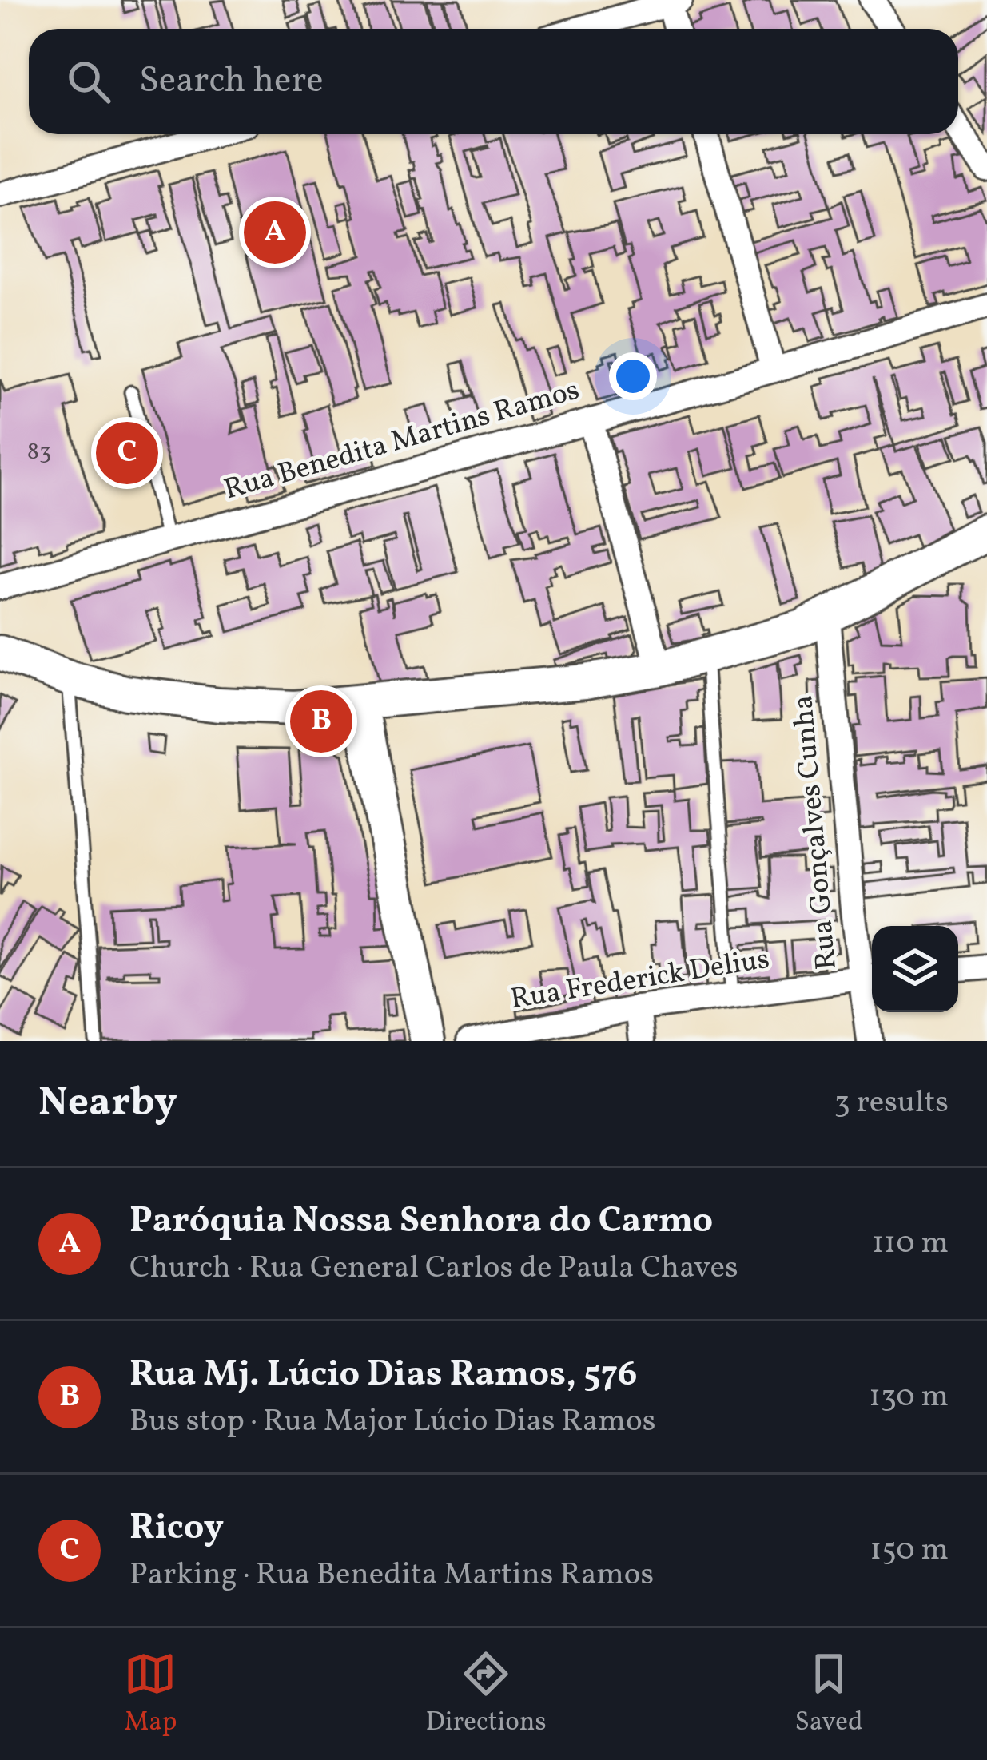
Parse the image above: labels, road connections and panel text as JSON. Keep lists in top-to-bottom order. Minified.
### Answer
{"streets":{"street":["Rua Benedita Martins Ramos","Rua Gonçalves Cunha","Rua Frederick Delius"]},"crossings":[["Rua Gonçalves Cunha","Rua Frederick Delius"]],"house_numbers":["83"],"page":{"search":"Search here","pins":["A","C","B"],"heading":["Nearby","3 results"],"list":[{"mark":"A","name":"Paróquia Nossa Senhora do Carmo","note":"Church · Rua General Carlos de Paula Chaves","value":"110 m"},{"mark":"B","name":"Rua Mj. Lúcio Dias Ramos, 576","note":"Bus stop · Rua Major Lúcio Dias Ramos","value":"130 m"},{"mark":"C","name":"Ricoy","note":"Parking · Rua Benedita Martins Ramos","value":"150 m"}],"nav":["Map","Directions","Saved"]}}
